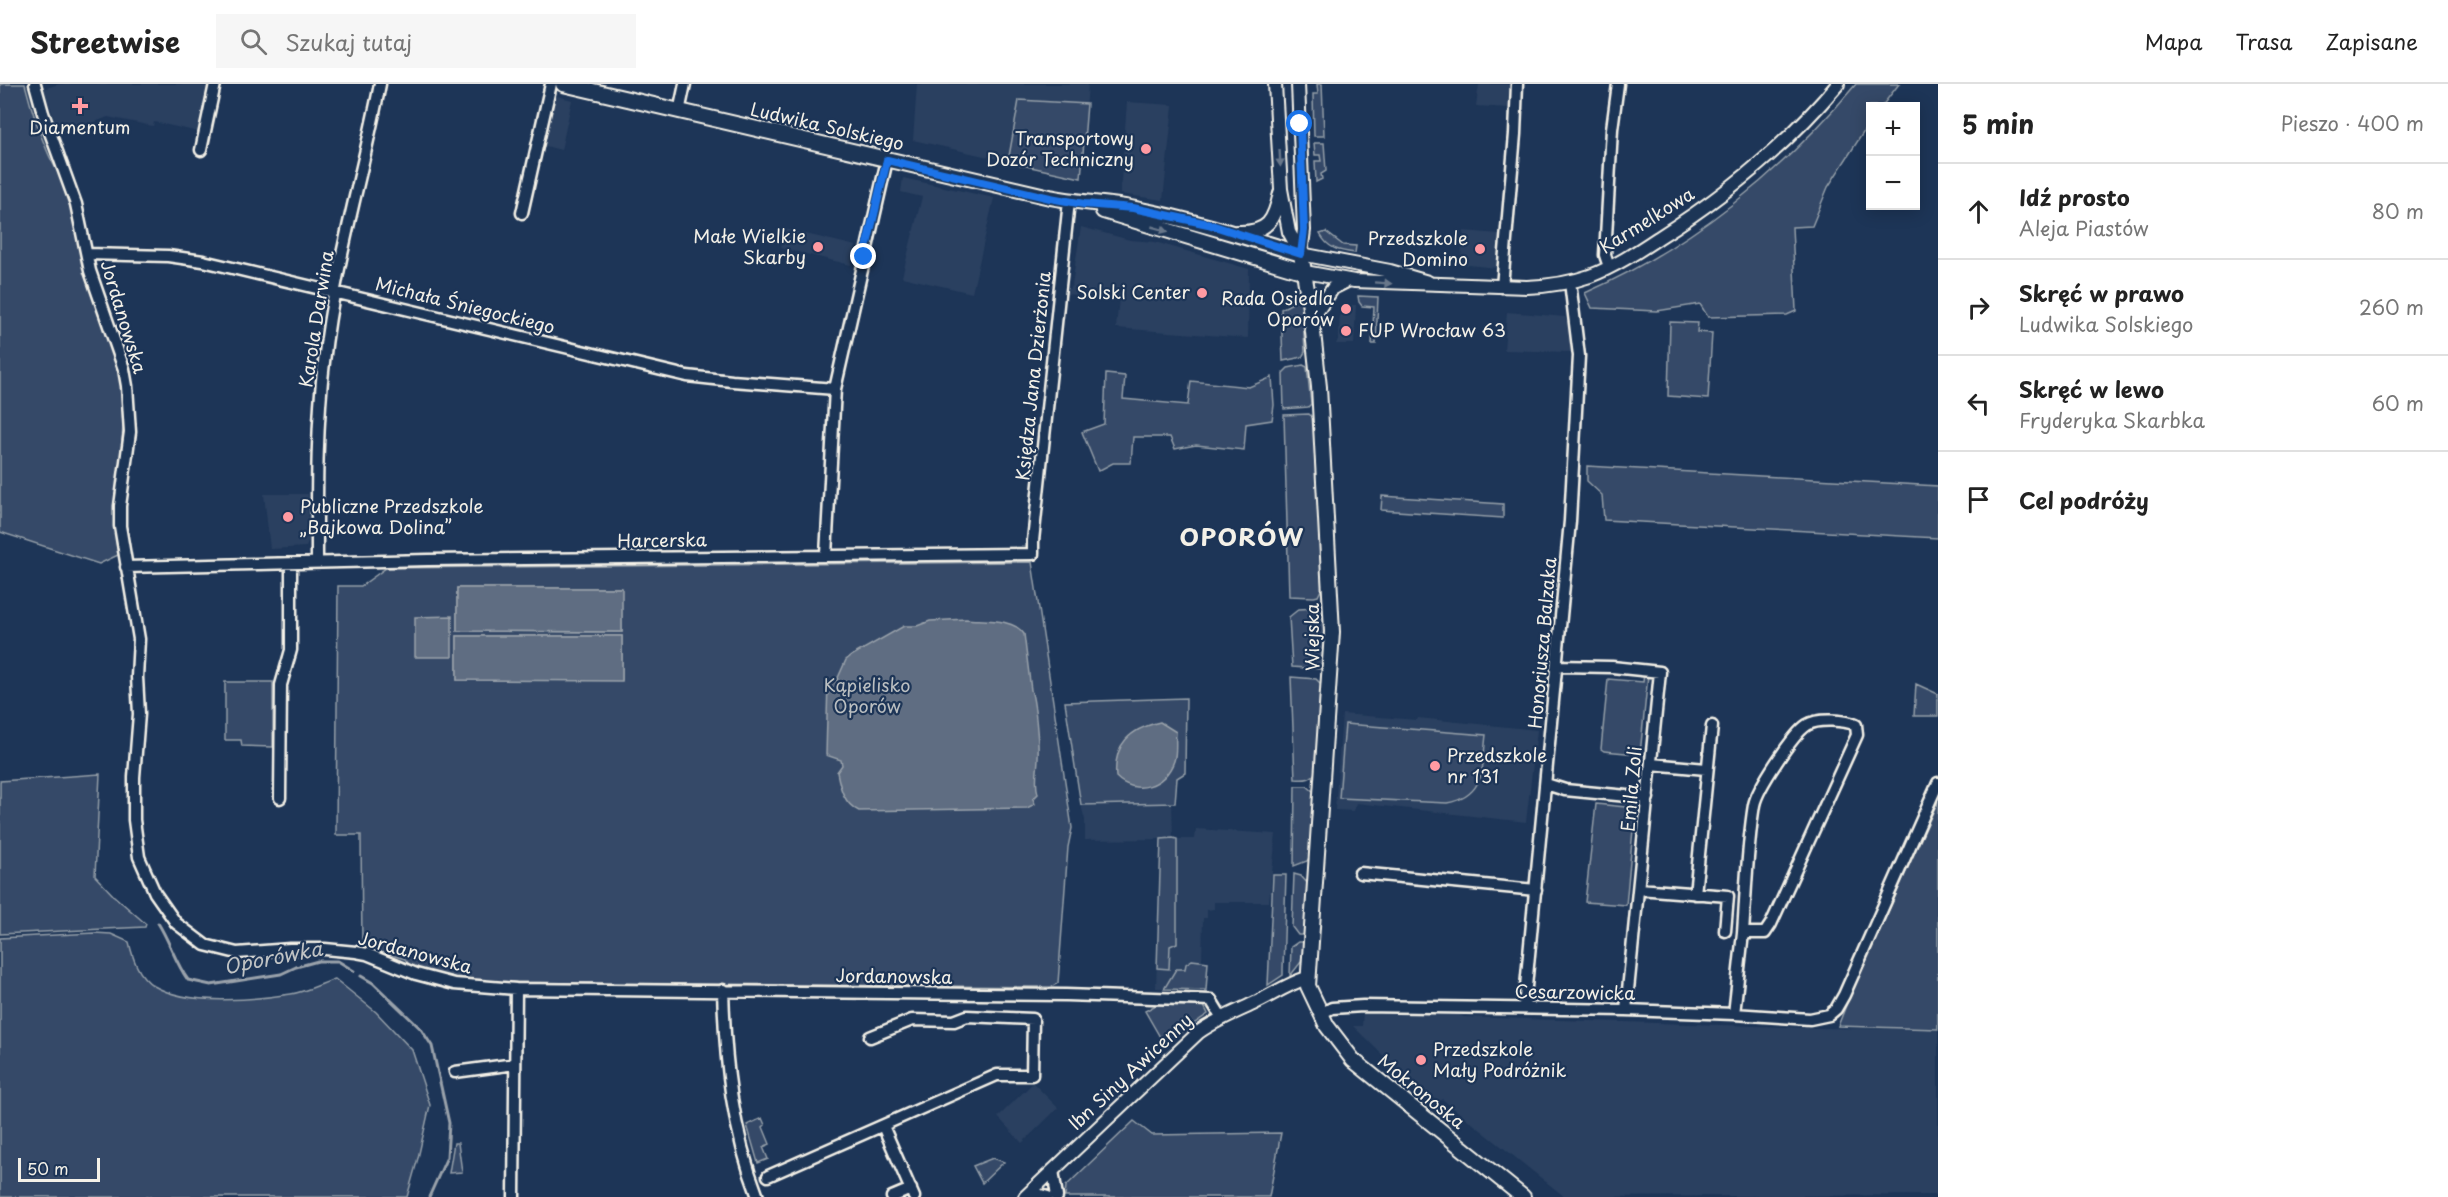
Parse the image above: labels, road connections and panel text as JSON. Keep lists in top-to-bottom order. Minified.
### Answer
{"streets":{"main road":["Ludwika Solskiego","Wiejska","Mokronoska"],"street":["Karmelkowa","Michała Śniegockiego","Jordanowska","Karola Darwina","Księdza Jana Dzierżonia","Harcerska","Honoriusza Balzaka","Emila Zoli","Cesarzowicka","Ibn Siny Awicenny"]},"crossings":[["Ludwika Solskiego","Karmelkowa"],["Ludwika Solskiego","Księdza Jana Dzierżonia"],["Ludwika Solskiego","Wiejska"],["Karmelkowa","Wiejska"],["Karmelkowa","Honoriusza Balzaka"],["Michała Śniegockiego","Jordanowska"],["Michała Śniegockiego","Karola Darwina"],["Jordanowska","Harcerska"],["Jordanowska","Ibn Siny Awicenny"],["Karola Darwina","Harcerska"],["Księdza Jana Dzierżonia","Harcerska"],["Wiejska","Ibn Siny Awicenny"],["Wiejska","Mokronoska"],["Honoriusza Balzaka","Emila Zoli"],["Honoriusza Balzaka","Cesarzowicka"],["Emila Zoli","Cesarzowicka"],["Cesarzowicka","Mokronoska"]],"districts":["OPORÓW"],"water":["Oporówka"],"parks":["Kąpielisko Oporów"],"places":{"health":["Diamentum"],"other":["Transportowy Dozór Techniczny","Małe Wielkie Skarby","Przedszkole Domino","Solski Center","Rada Osiedla Oporów","FUP Wrocław 63","Publiczne Przedszkole „Bajkowa Dolina”","Przedszkole nr 131","Przedszkole Mały Podróżnik"]},"scale_bar":"50 m","page":{"header":"Streetwise","search":"Szukaj tutaj","nav":["Mapa","Trasa","Zapisane"],"heading":["5 min","Pieszo · 400 m"],"map_buttons":["+","−"],"list":[["Idź prosto","Aleja Piastów","80 m"],["Skręć w prawo","Ludwika Solskiego","260 m"],["Skręć w lewo","Fryderyka Skarbka","60 m"],"Cel podróży"],"scale":"50 m"}}
